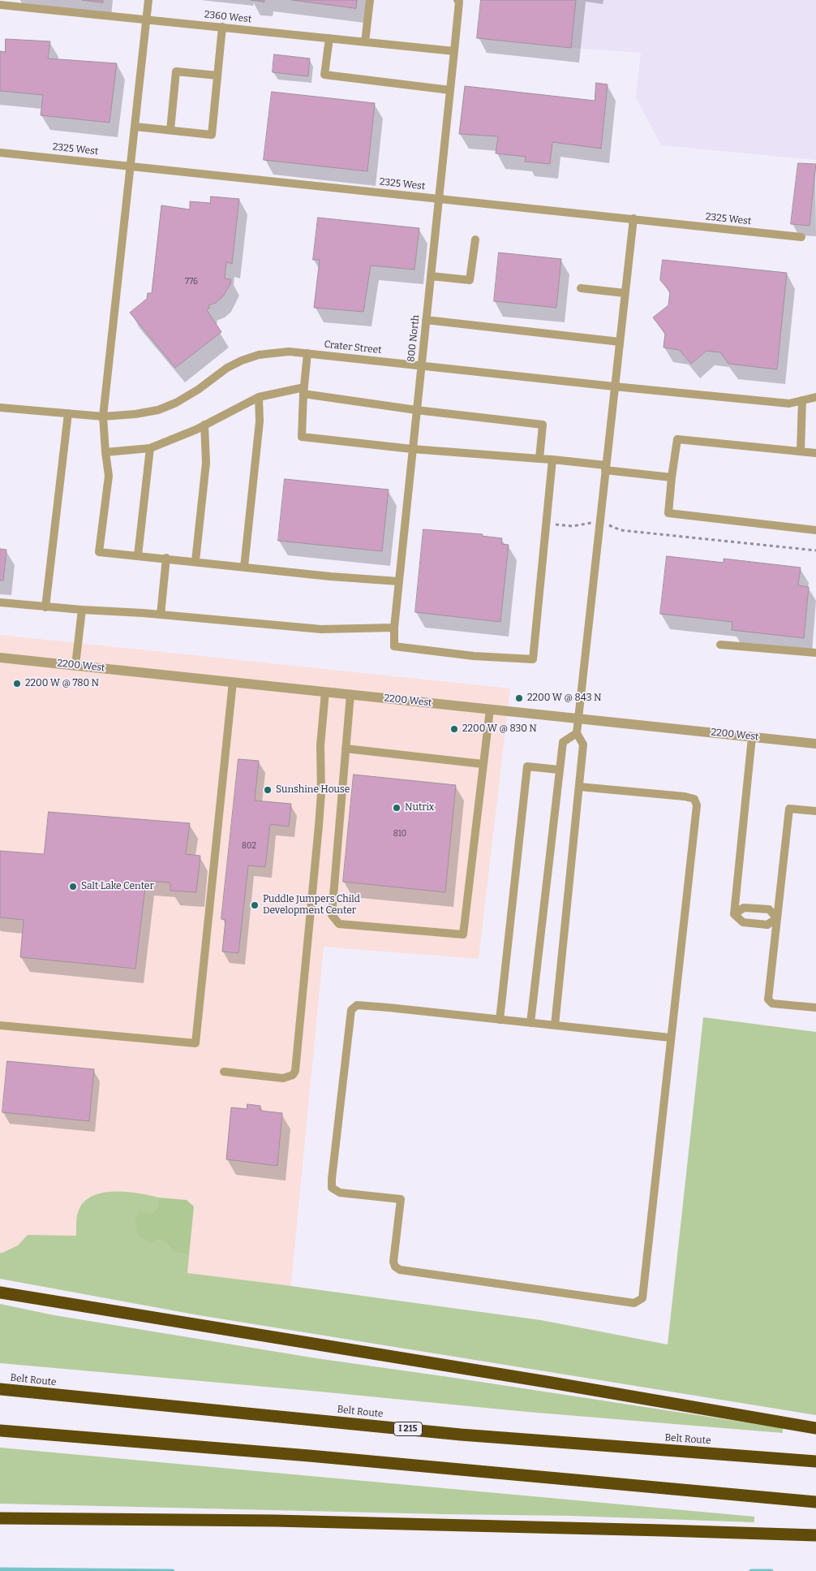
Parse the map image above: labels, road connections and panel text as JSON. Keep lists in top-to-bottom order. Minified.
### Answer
{"streets":{"highway":["Belt Route","I 215"],"street":["2200 West"],"lane":["2360 West","2325 West","800 North","Crater Street"]},"crossings":[["2360 West","800 North"],["2325 West","800 North"],["800 North","Crater Street"]],"places":["2200 W @ 780 N","2200 W @ 843 N","2200 W @ 830 N","Sunshine House","Nutrix","Salt Lake Center","Puddle Jumpers Child Development Center"],"house_numbers":["776","810","802"]}
